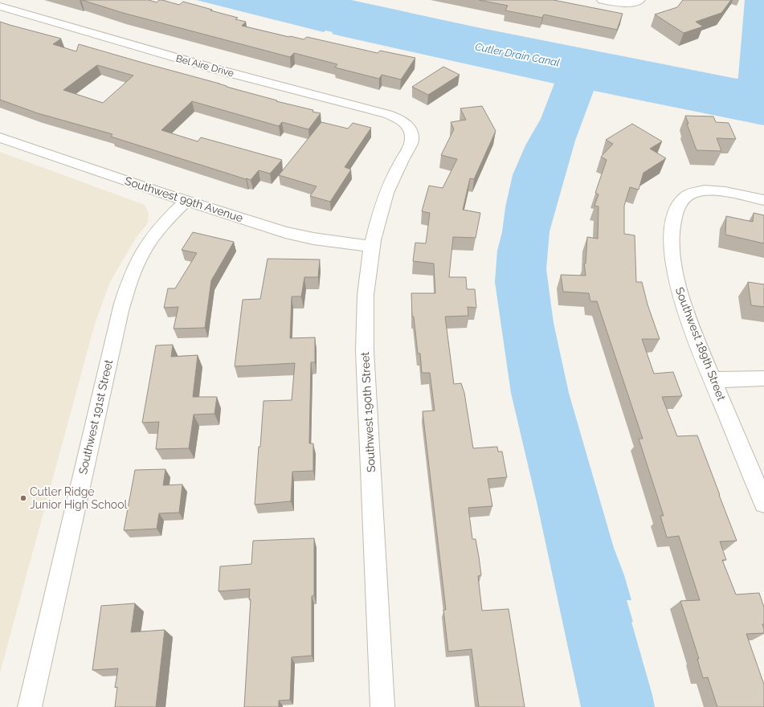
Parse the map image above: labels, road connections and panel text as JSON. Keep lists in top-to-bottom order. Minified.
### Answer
{"streets":{"street":["Bel Aire Drive","Southwest 99th Avenue","Southwest 189th Street","Southwest 190th Street","Southwest 191st Street"]},"crossings":[["Bel Aire Drive","Southwest 190th Street"],["Southwest 99th Avenue","Southwest 190th Street"],["Southwest 99th Avenue","Southwest 191st Street"]],"water":["Cutler Drain Canal"],"places":["Cutler Ridge Junior High School"]}
